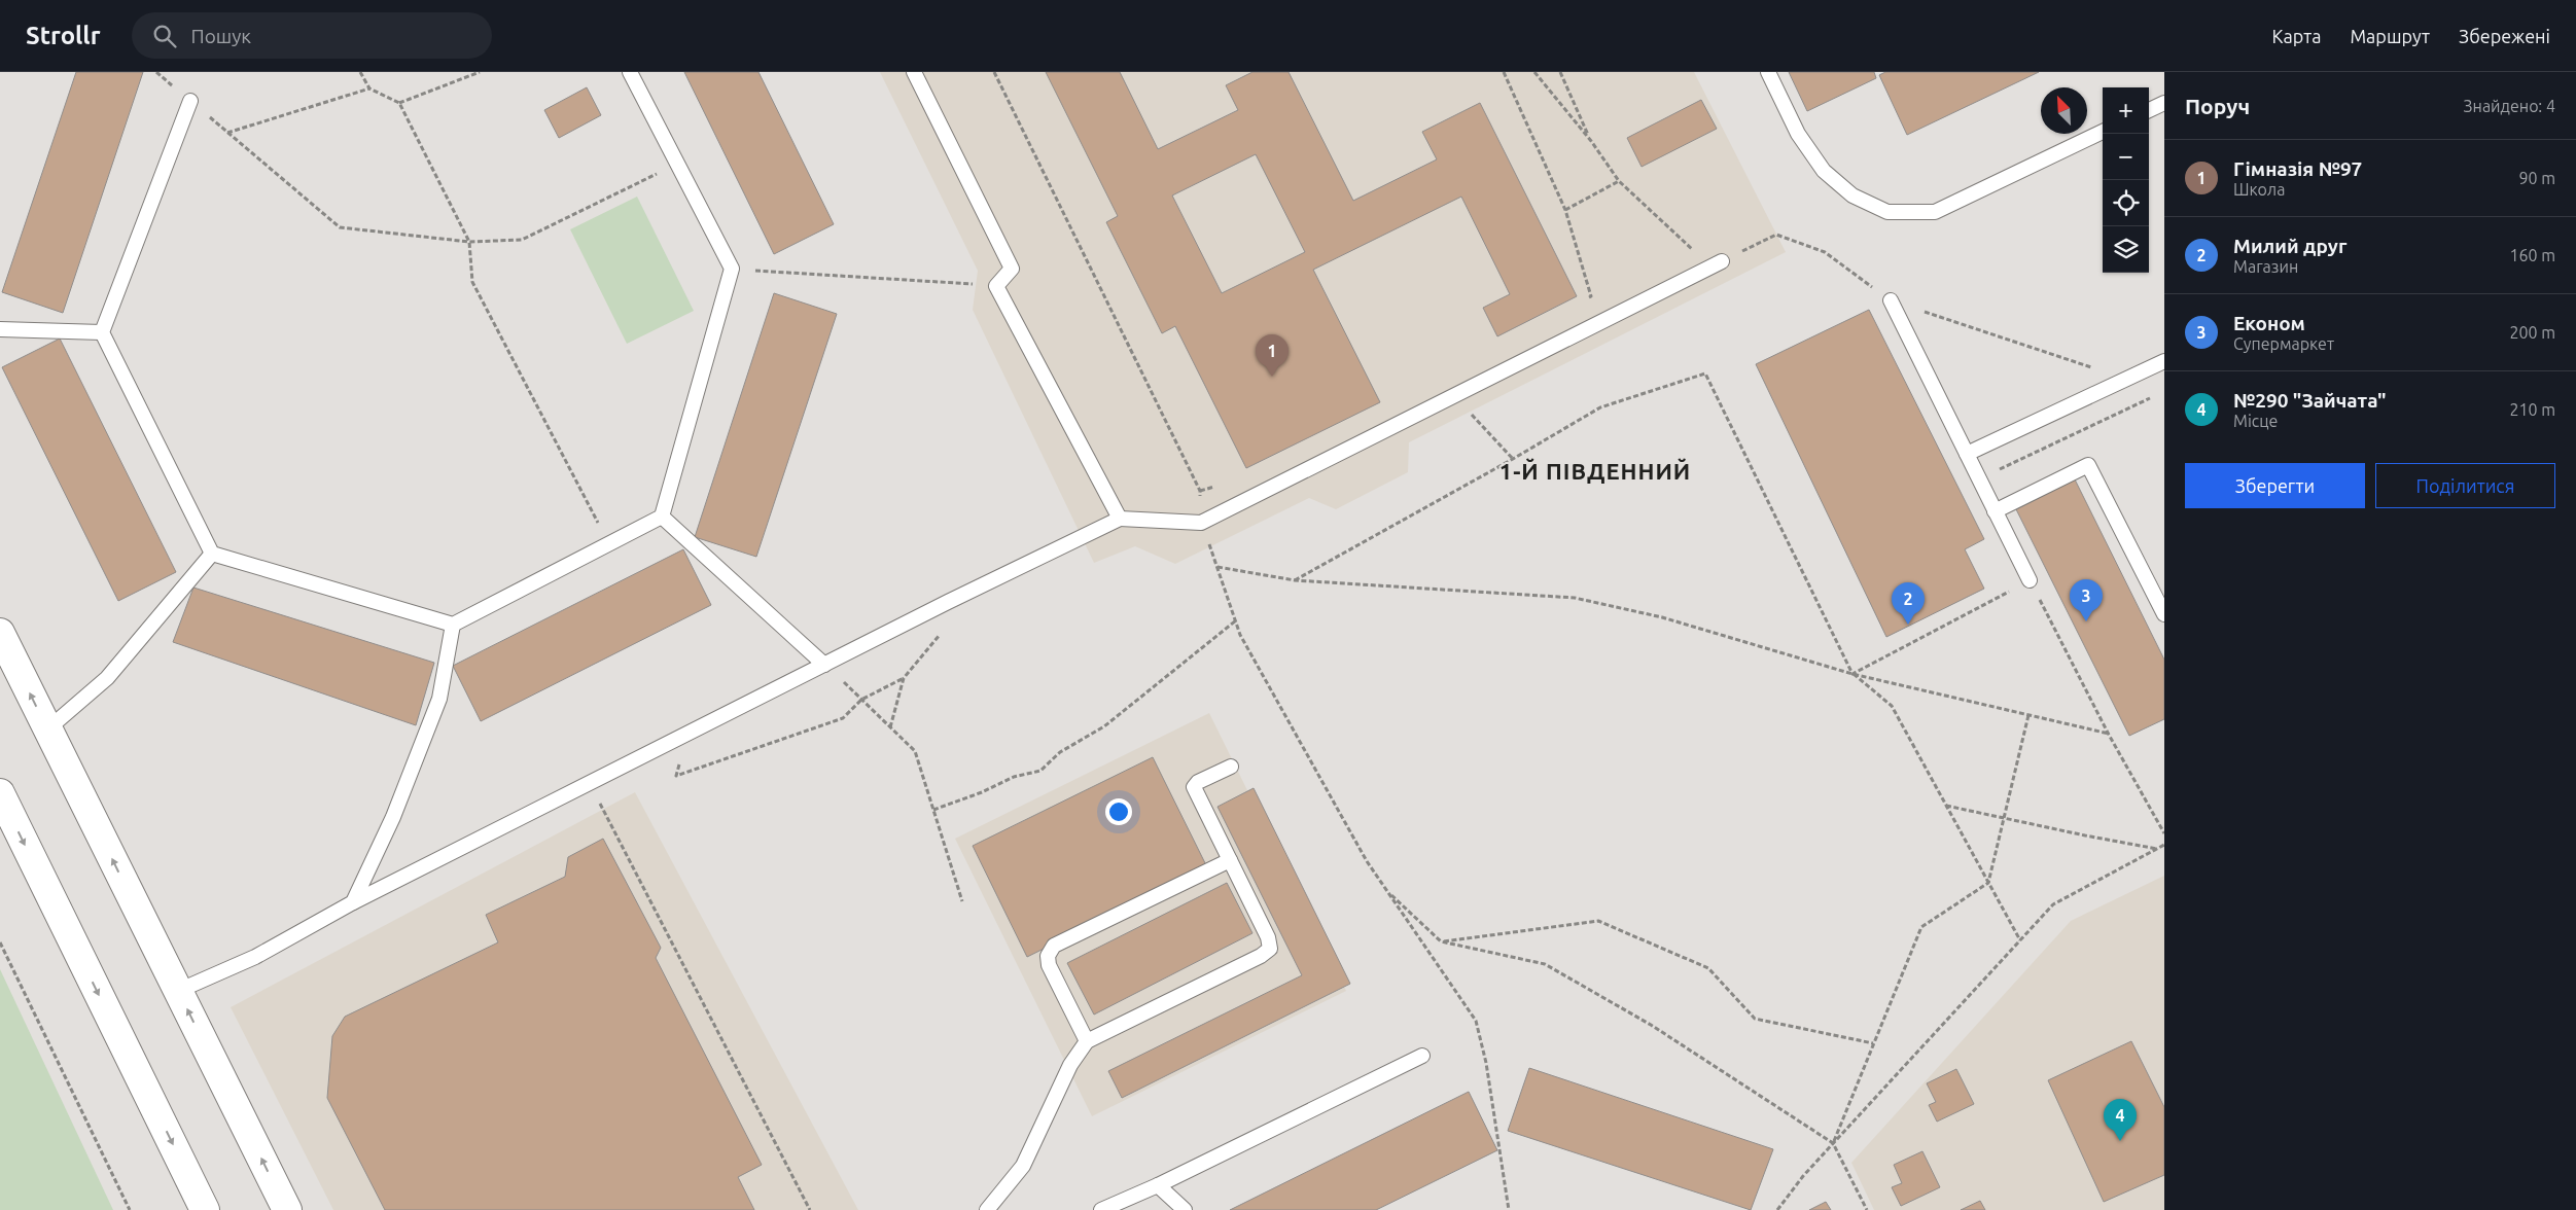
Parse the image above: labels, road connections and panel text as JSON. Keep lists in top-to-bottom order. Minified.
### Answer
{"districts":["1-Й ПІВДЕННИЙ"],"north":"top left","page":{"header":"Strollr","search":"Пошук","nav":["Карта","Маршрут","Збережені"],"heading":["Поруч","Знайдено: 4"],"map_buttons":["+","−"],"list":[{"mark":"1","name":"Гімназія №97","note":"Школа","value":"90 m"},{"mark":"2","name":"Милий друг","note":"Магазин","value":"160 m"},{"mark":"3","name":"Економ","note":"Супермаркет","value":"200 m"},{"mark":"4","name":"№290 \"Зайчата\"","note":"Місце","value":"210 m"}],"pins":["1","3","2","4"],"buttons":["Зберегти","Поділитися"]}}
